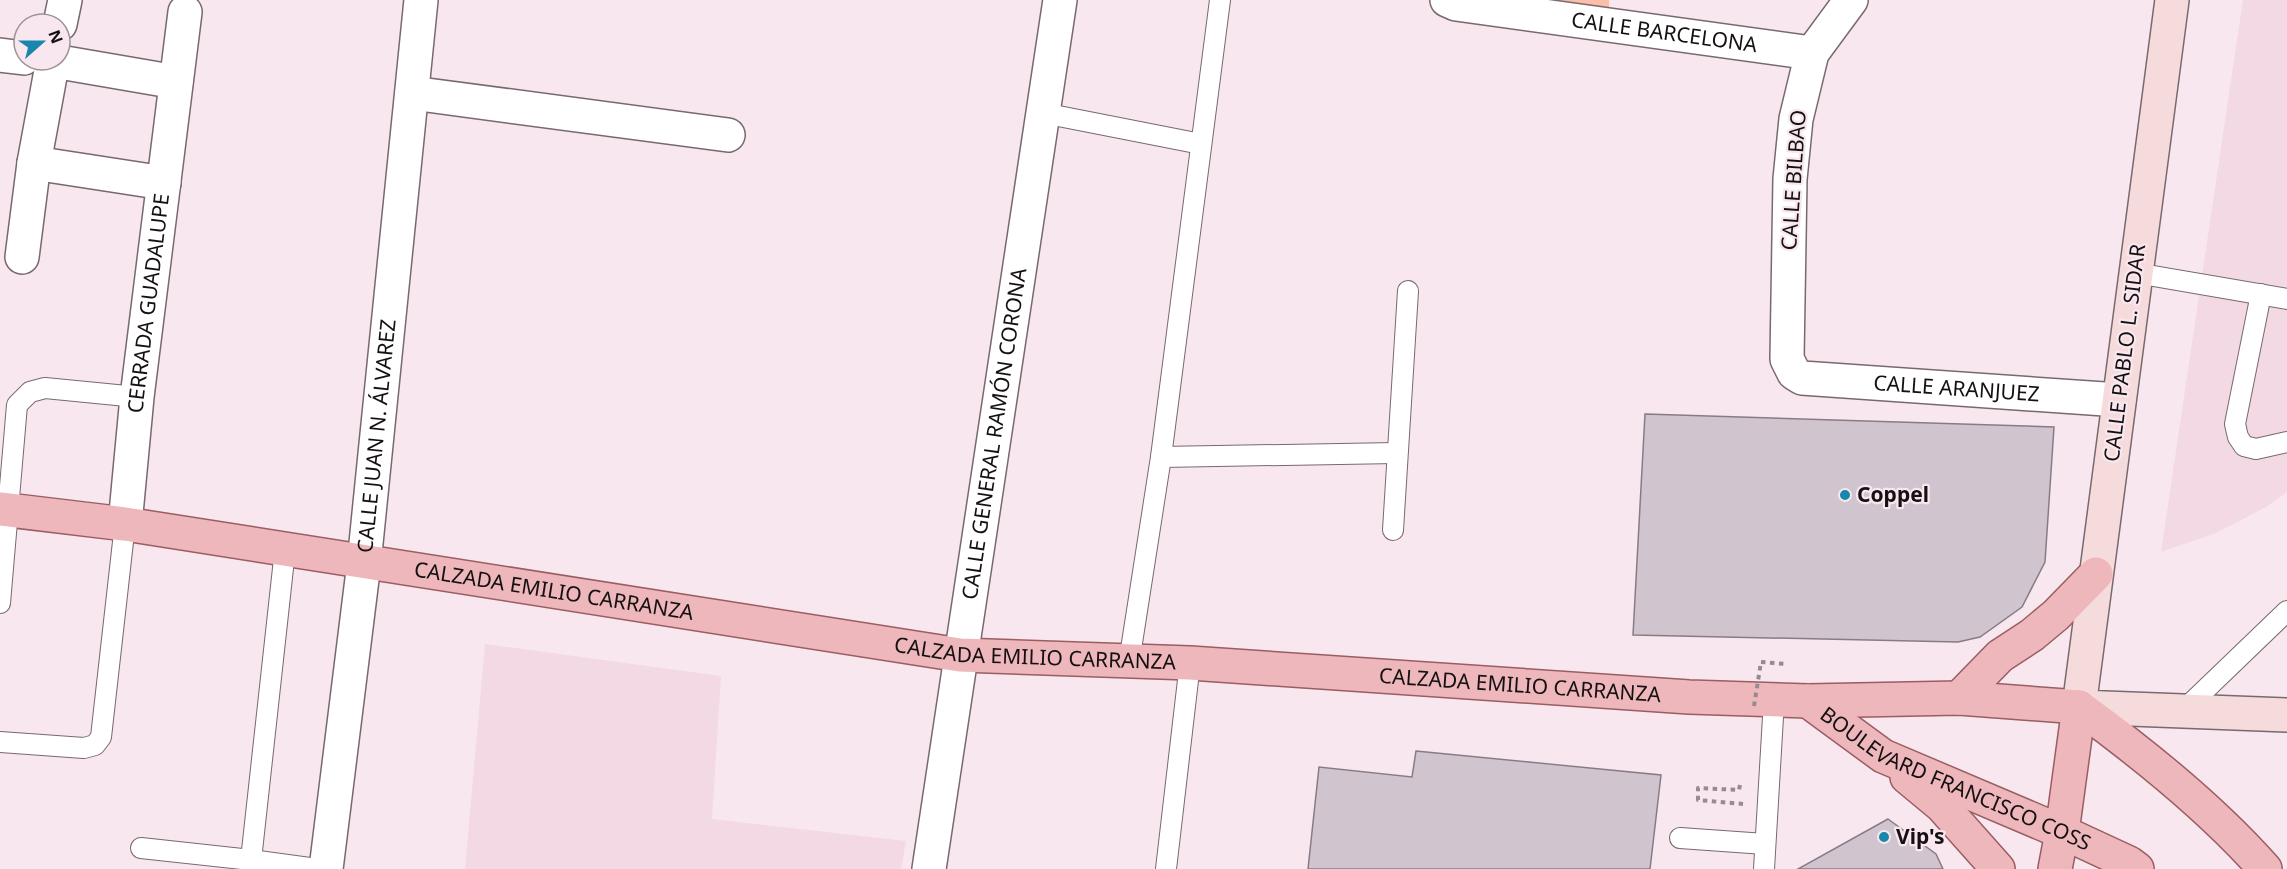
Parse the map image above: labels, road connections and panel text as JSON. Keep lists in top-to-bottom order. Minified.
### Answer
{"streets":{"main road":["CALZADA EMILIO CARRANZA","BOULEVARD FRANCISCO COSS"],"street":["CALLE BARCELONA","CALLE BILBAO","CERRADA GUADALUPE","CALLE PABLO L. SIDAR","CALLE ARANJUEZ","CALLE GENERAL RAMÓN CORONA","CALLE JUAN N. ÁLVAREZ"]},"crossings":[["CALLE BARCELONA","CALLE BILBAO"],["CALLE BILBAO","CALLE ARANJUEZ"],["CERRADA GUADALUPE","CALZADA EMILIO CARRANZA"],["CALLE PABLO L. SIDAR","CALLE ARANJUEZ"],["CALLE PABLO L. SIDAR","CALZADA EMILIO CARRANZA"],["CALLE GENERAL RAMÓN CORONA","CALZADA EMILIO CARRANZA"],["CALLE JUAN N. ÁLVAREZ","CALZADA EMILIO CARRANZA"],["CALZADA EMILIO CARRANZA","BOULEVARD FRANCISCO COSS"]],"places":["Coppel","Vip's"],"north":"right"}
